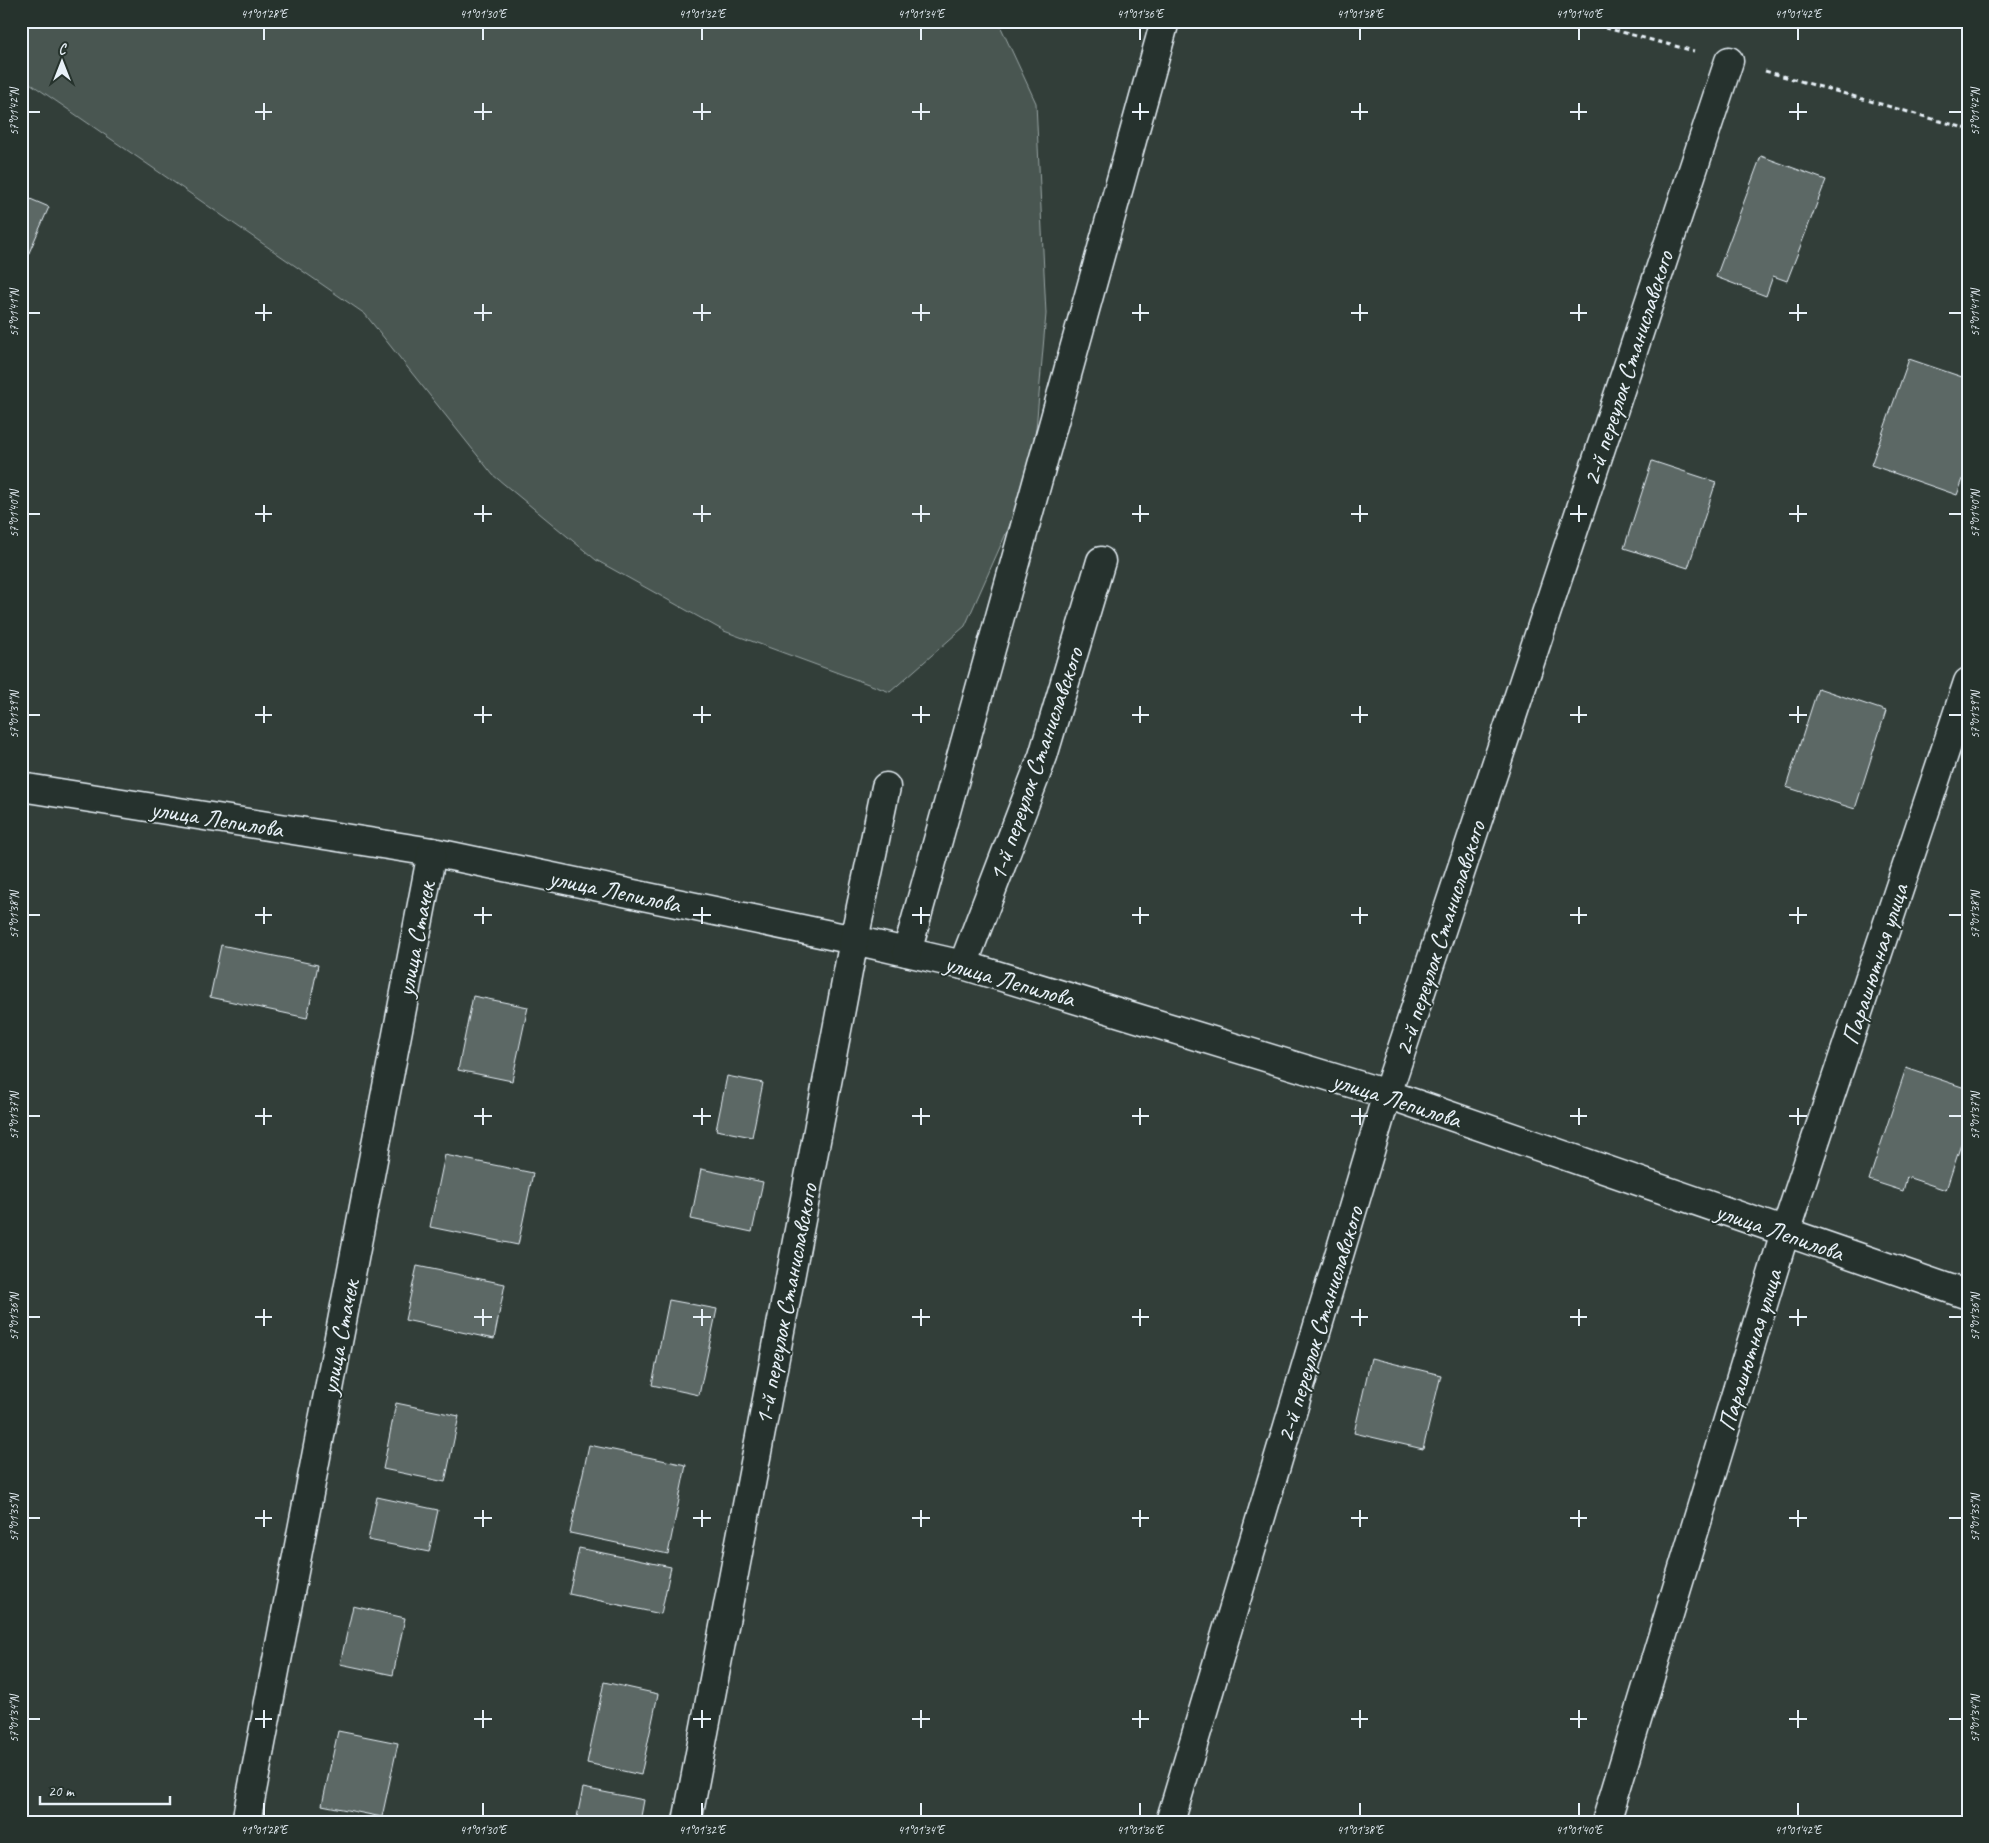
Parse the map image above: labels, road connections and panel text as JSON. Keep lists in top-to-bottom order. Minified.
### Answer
{"streets":{"street":["2-й переулок Станиславского","1-й переулок Станиславского","улица Лепилова","улица Стачек","Парашютная улица"]},"crossings":[["2-й переулок Станиславского","улица Лепилова"],["1-й переулок Станиславского","улица Лепилова"],["улица Лепилова","улица Стачек"],["улица Лепилова","Парашютная улица"]],"scale_bar":"20 m","north":"top","coordinates":["41°01'28\"E","41°01'30\"E","41°01'32\"E","41°01'34\"E","41°01'36\"E","41°01'38\"E","41°01'40\"E","41°01'42\"E","57°01'42\"N","57°01'41\"N","57°01'40\"N","57°01'39\"N","57°01'38\"N","57°01'37\"N","57°01'36\"N","57°01'35\"N","57°01'34\"N"]}
